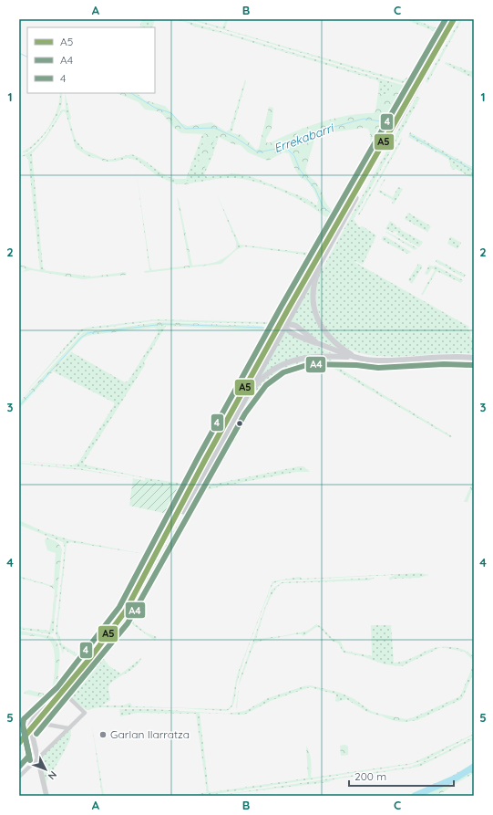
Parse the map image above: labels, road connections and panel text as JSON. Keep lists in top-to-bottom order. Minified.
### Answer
{"water":["Errekabarri"],"places":["Garlan Ilarratza"],"lines":["transit line A5","transit line 4","transit line A4"],"legend":["A5","A4","4"],"scale_bar":"200 m","north":"bottom right","grid":{"columns":["A","B","C"],"rows":["1","2","3","4","5"]}}
